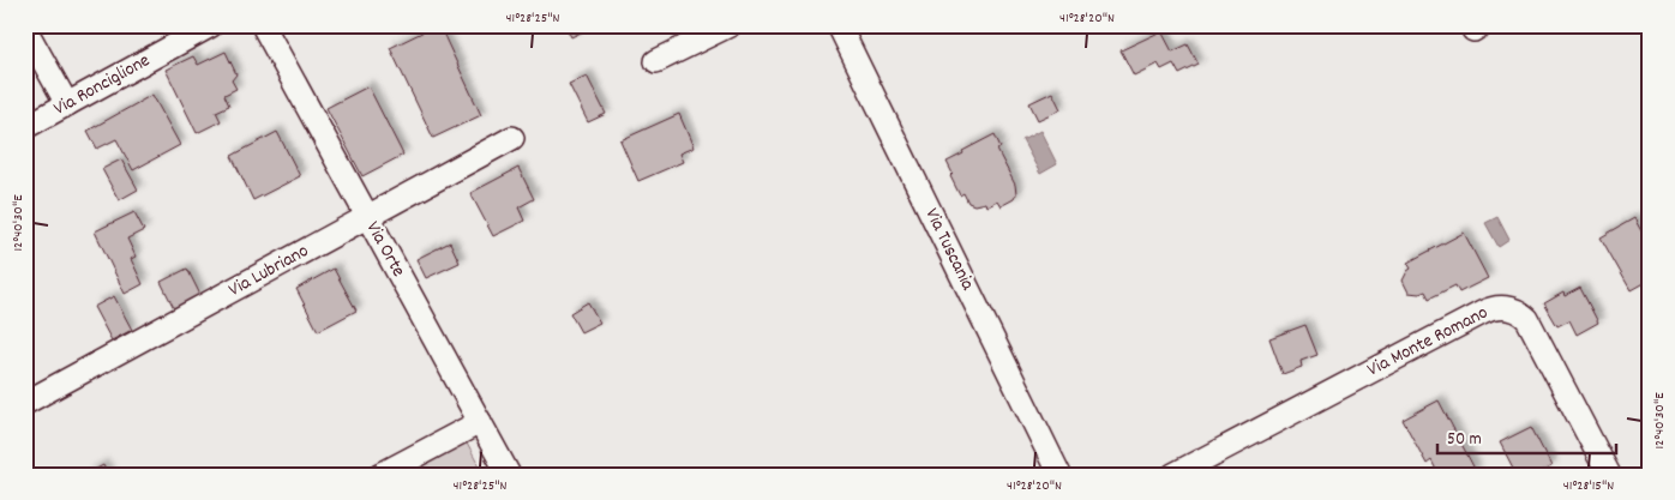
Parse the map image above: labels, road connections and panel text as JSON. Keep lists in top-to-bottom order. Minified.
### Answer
{"streets":{"street":["Via Ronciglione","Via Orte","Via Tuscania","Via Lubriano","Via Monte Romano"]},"crossings":[["Via Orte","Via Lubriano"]],"scale_bar":"50 m","coordinates":["41°28'25\"N","41°28'20\"N","12°40'30\"E","41°28'15\"N"]}
